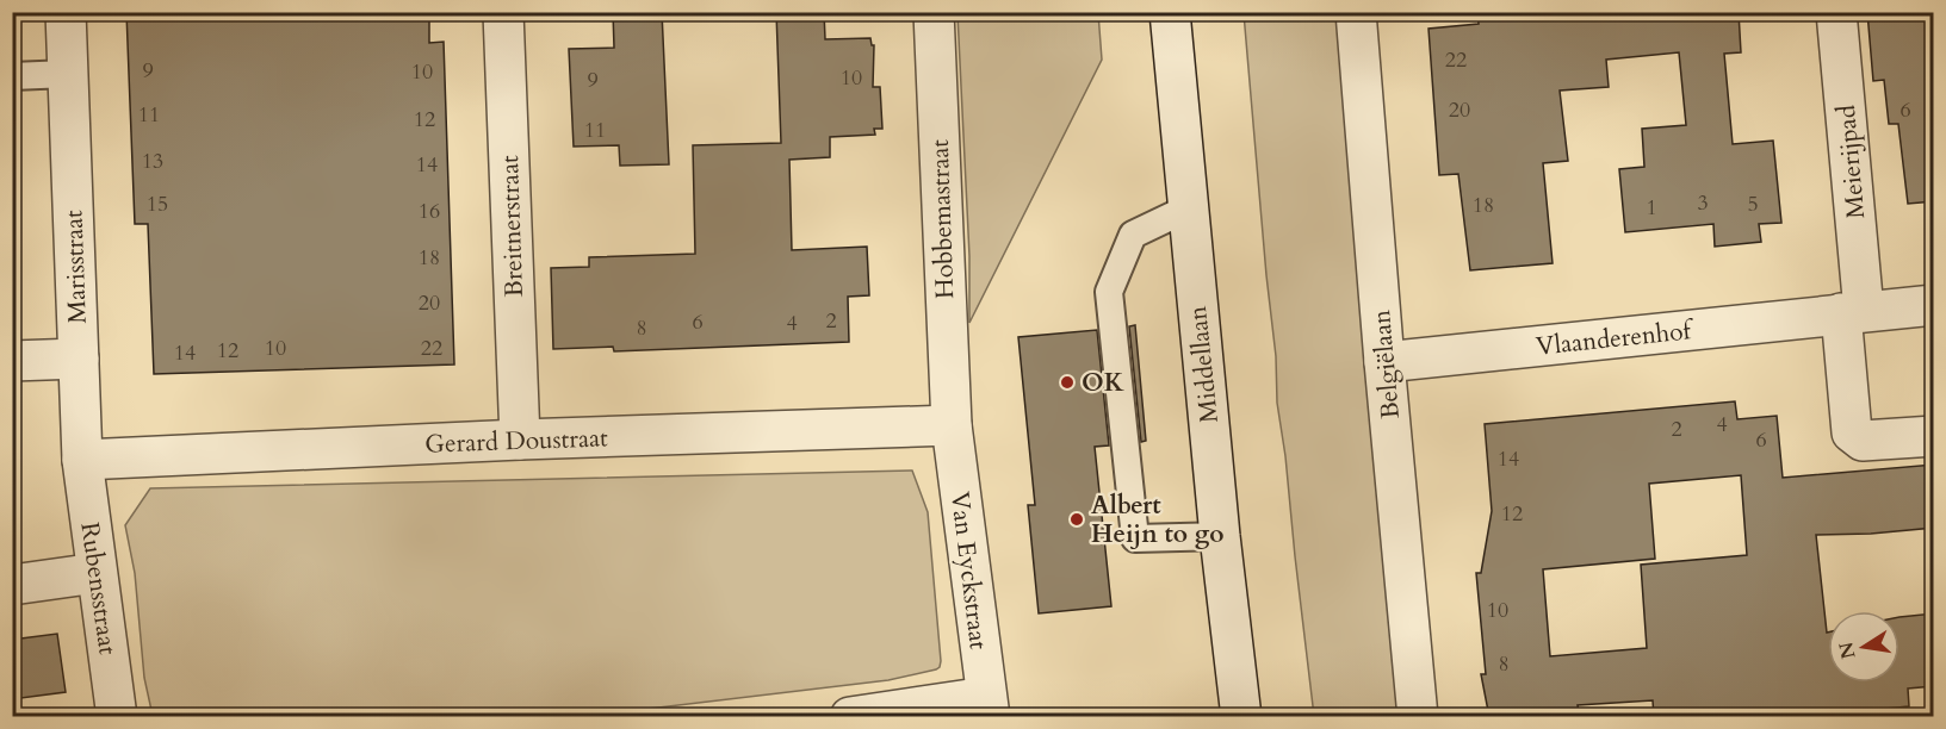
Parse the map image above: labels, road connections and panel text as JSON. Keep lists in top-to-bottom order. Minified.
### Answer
{"streets":{"street":["Meierijpad","Hobbemastraat","Breitnerstraat","Marisstraat","Vlaanderenhof","Middellaan","Belgiëlaan","Gerard Doustraat","Van Eyckstraat","Rubensstraat"]},"crossings":[["Meierijpad","Vlaanderenhof"],["Hobbemastraat","Gerard Doustraat"],["Hobbemastraat","Van Eyckstraat"],["Breitnerstraat","Gerard Doustraat"],["Marisstraat","Gerard Doustraat"],["Marisstraat","Rubensstraat"],["Vlaanderenhof","Belgiëlaan"],["Gerard Doustraat","Van Eyckstraat"],["Gerard Doustraat","Rubensstraat"]],"places":["OK","Albert Heijn to go"],"house_numbers":["22","9","10","10","9","20","6","11","12","11","13","14","3","15","5","18","1","16","18","20","2","6","4","8","10","22","12","14","4","2","6","14","12","10","8"],"north":"left"}
